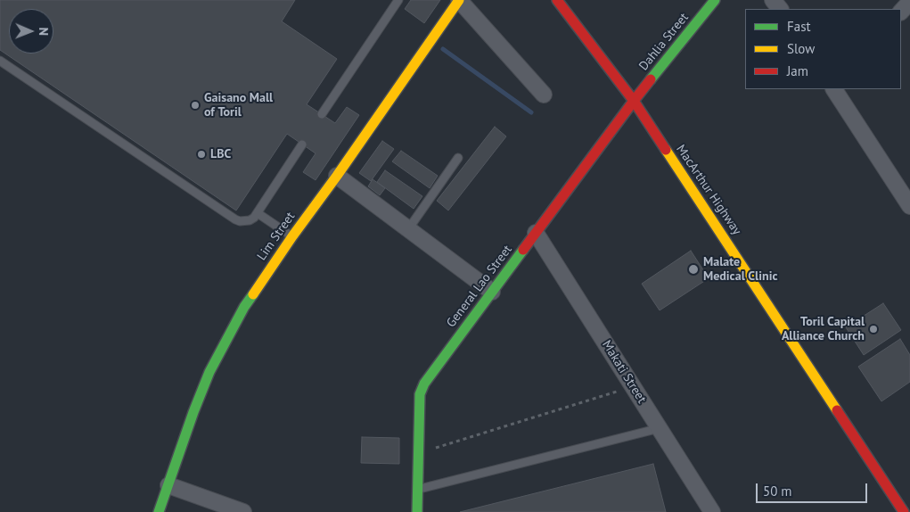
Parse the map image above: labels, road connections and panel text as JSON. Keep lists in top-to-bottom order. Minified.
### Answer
{"streets":{"main road":["Dahlia Street","MacArthur Highway","Lim Street","General Lao Street"],"street":["Makati Street"]},"crossings":[["Dahlia Street","MacArthur Highway"],["Dahlia Street","General Lao Street"],["MacArthur Highway","General Lao Street"],["General Lao Street","Makati Street"]],"places":["Gaisano Mall of Toril","LBC","Malate Medical Clinic","Toril Capital Alliance Church"],"legend":["Fast","Slow","Jam"],"scale_bar":"50 m","north":"right"}
